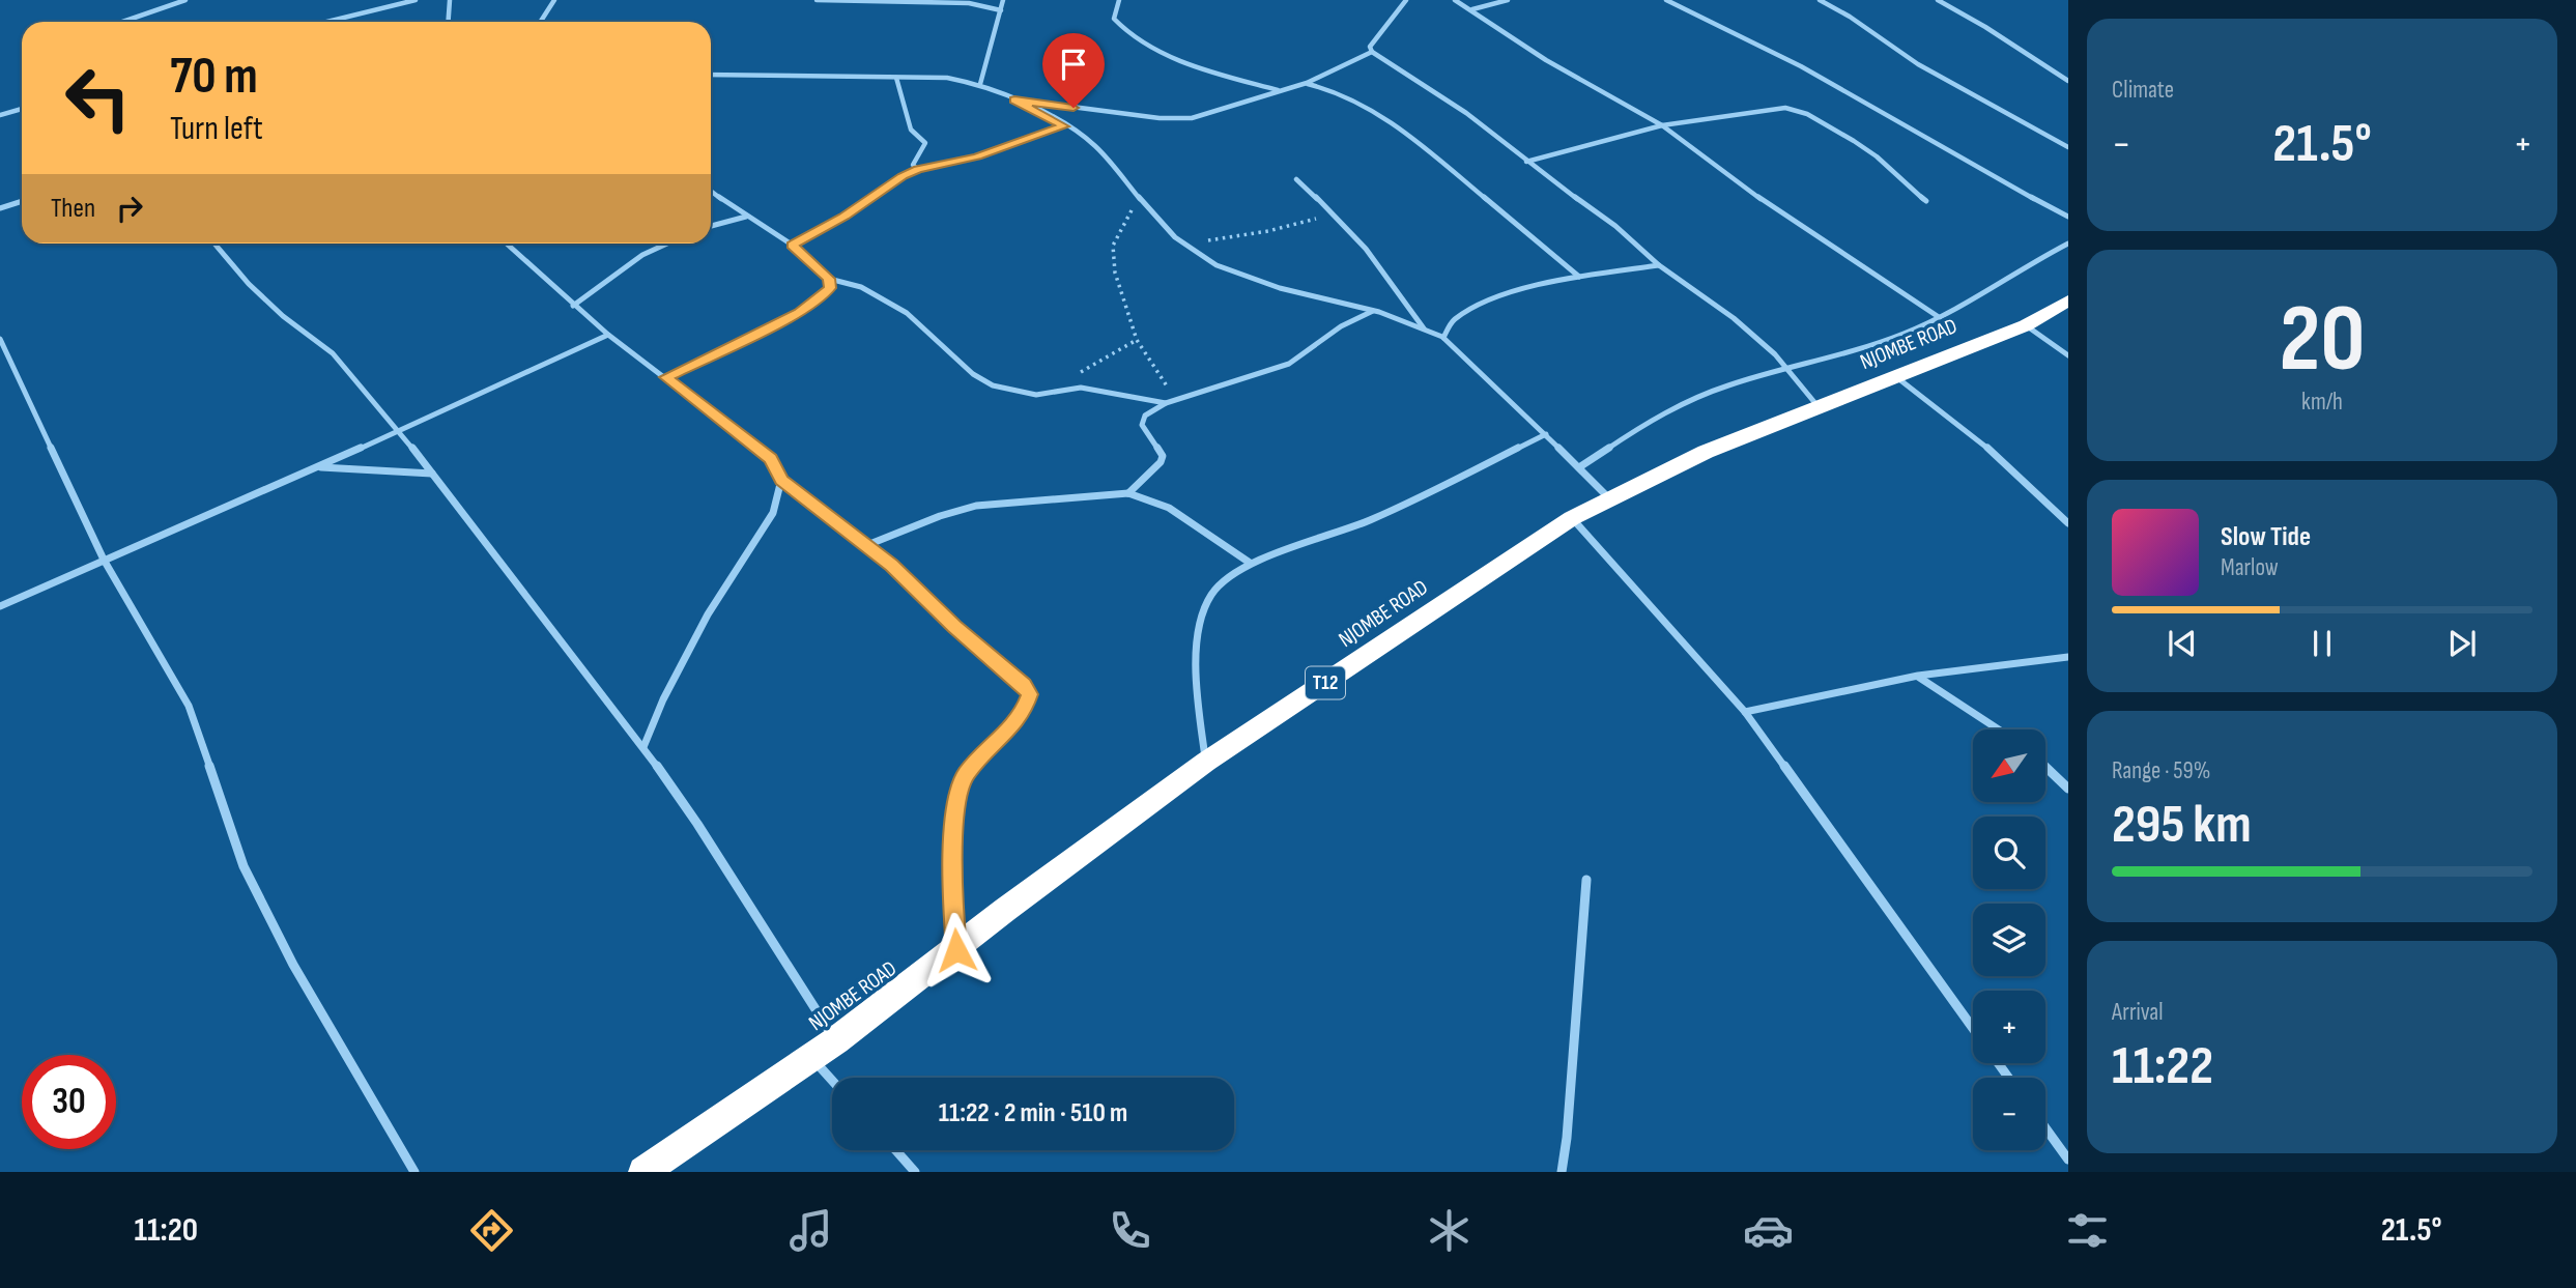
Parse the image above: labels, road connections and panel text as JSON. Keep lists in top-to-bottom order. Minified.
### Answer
{"streets":{"highway":["NJOMBE ROAD","T12"]},"north":"bottom left","page":{"tile":["Climate",["20","km/h"],["Range · 59%","295 km"],["Arrival","11:22"]],"turn":["70 m","Turn left"],"heat":["−","21.5°","+"],"then":"Then","song":["Slow Tide","Marlow"],"map_buttons":["+","−"],"limit":"30","trip":"11:22 · 2 min · 510 m","tabs":["11:20","21.5°"]}}
